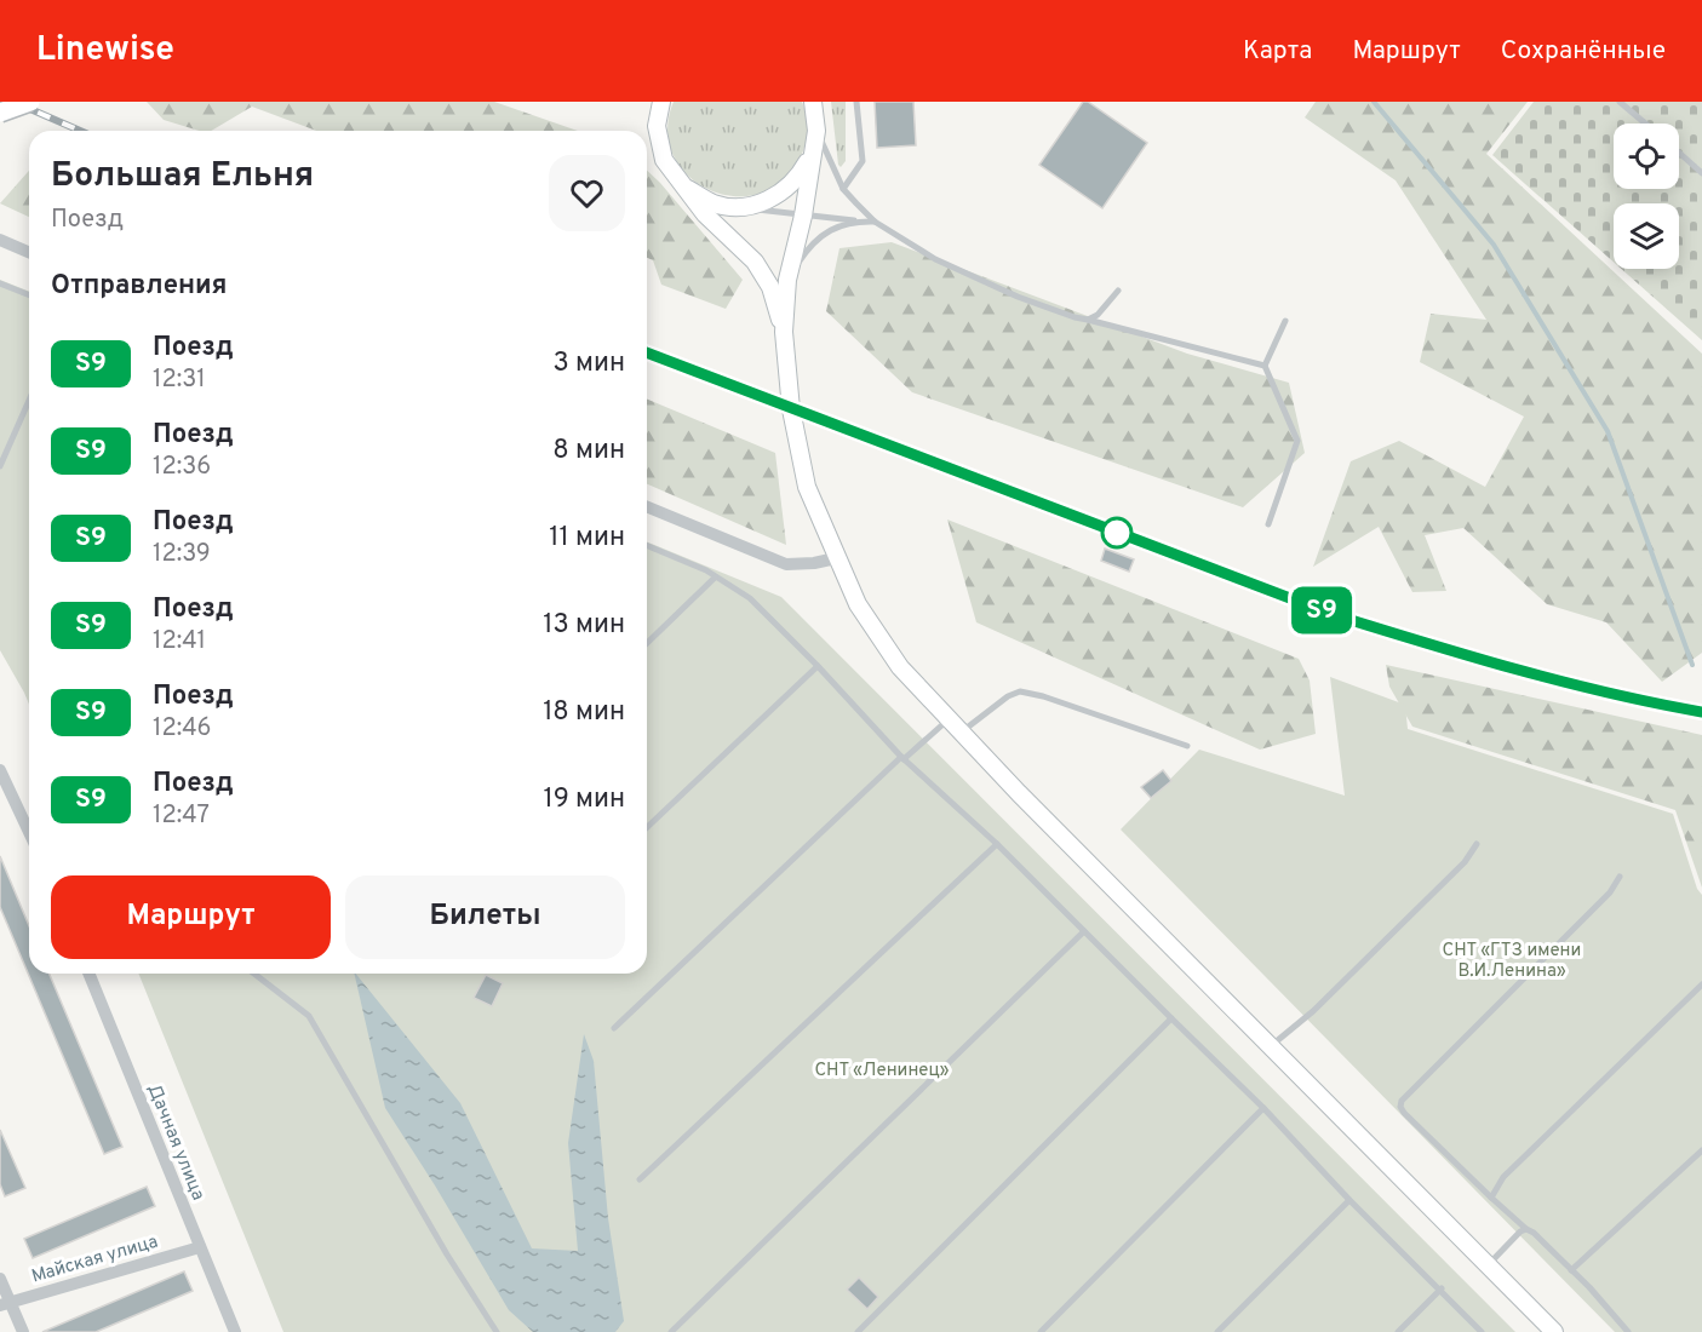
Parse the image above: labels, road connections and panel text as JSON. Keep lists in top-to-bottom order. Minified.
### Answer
{"streets":{"street":["Дачная улица","Майская улица"]},"crossings":[["Дачная улица","Майская улица"]],"parks":["СНТ «ГТЗ имени В.И.Ленина»","СНТ «Ленинец»"],"page":{"header":"Linewise","nav":["Карта","Маршрут","Сохранённые"],"on_map":"S9","heading":[["Большая Ельня","Поезд"],"Отправления"],"list":[{"mark":"S9","name":"Поезд","note":"12:31","value":"3 мин"},{"mark":"S9","name":"Поезд","note":"12:36","value":"8 мин"},{"mark":"S9","name":"Поезд","note":"12:39","value":"11 мин"},{"mark":"S9","name":"Поезд","note":"12:41","value":"13 мин"},{"mark":"S9","name":"Поезд","note":"12:46","value":"18 мин"},{"mark":"S9","name":"Поезд","note":"12:47","value":"19 мин"}],"buttons":["Маршрут","Билеты"]}}
